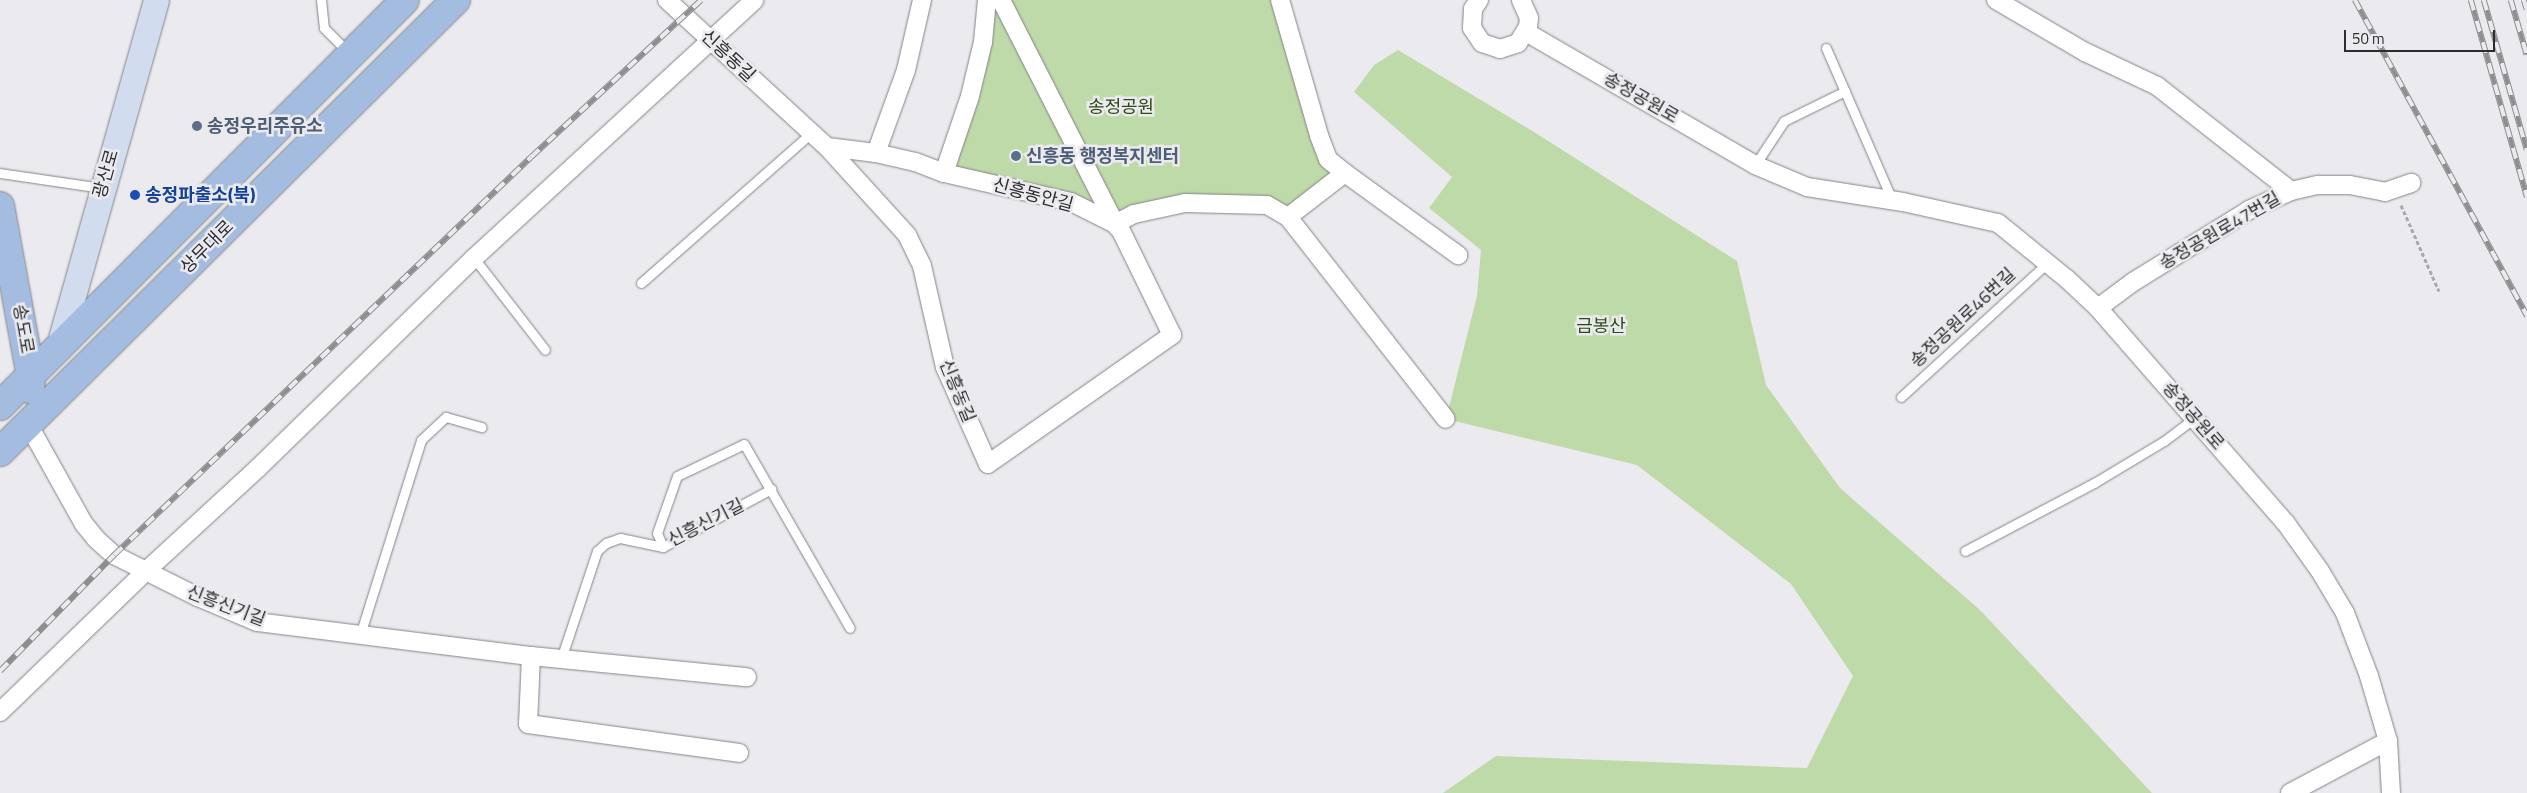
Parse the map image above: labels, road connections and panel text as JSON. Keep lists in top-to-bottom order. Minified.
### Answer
{"streets":{"main road":["광산로","상무대로","송도로"],"street":["신흥동길","송정공원로","신흥동안길","송정공원로47번길","신흥신기길"],"lane":["송정공원로46번길"]},"crossings":[["신흥동길","신흥동안길"],["송정공원로","송정공원로47번길"],["송정공원로","송정공원로46번길"],["광산로","상무대로"],["상무대로","송도로"],["상무대로","신흥신기길"],["송도로","신흥신기길"]],"parks":["송정공원","금봉산"],"places":["송정우리주유소","신흥동 행정복지센터","송정파출소(북)"],"scale_bar":"50 m"}
